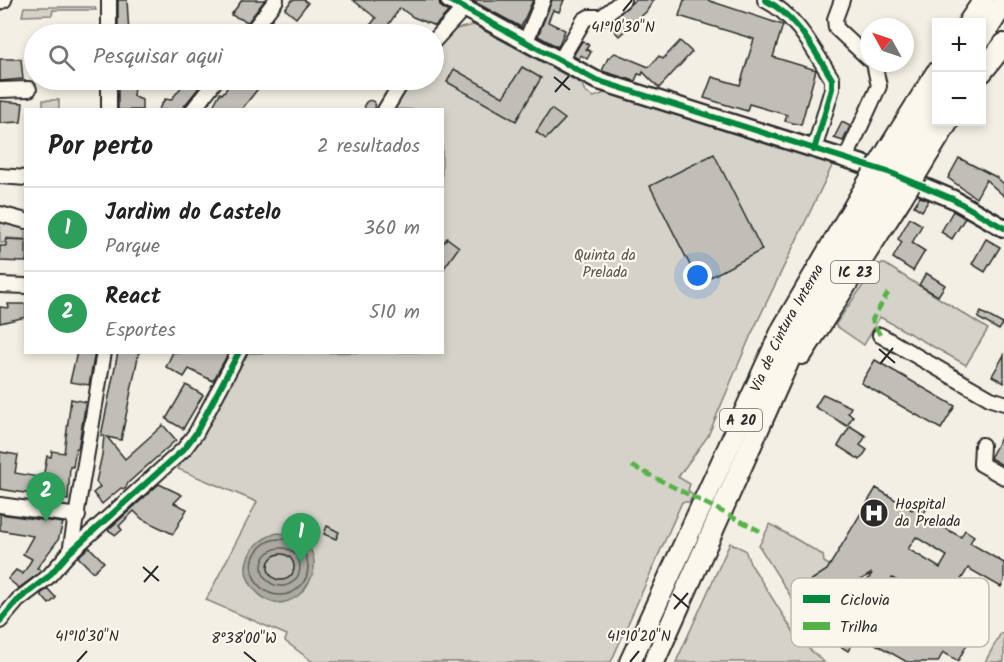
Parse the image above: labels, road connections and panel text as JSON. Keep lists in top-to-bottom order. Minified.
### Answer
{"streets":{"highway":["Via de Cintura Interna","A 20"]},"parks":["Quinta da Prelada"],"places":{"hospital":["Hospital da Prelada"]},"legend":["Ciclovia","Trilha"],"north":"top left","page":{"map_buttons":["+","−"],"search":"Pesquisar aqui","heading":["Por perto","2 resultados"],"list":[{"mark":"1","name":"Jardim do Castelo","note":"Parque","value":"360 m"},{"mark":"2","name":"React","note":"Esportes","value":"510 m"}],"pins":["2","1"]},"coordinates":["41°10'30\"N","41°10'20\"N","8°38'00\"W"]}
